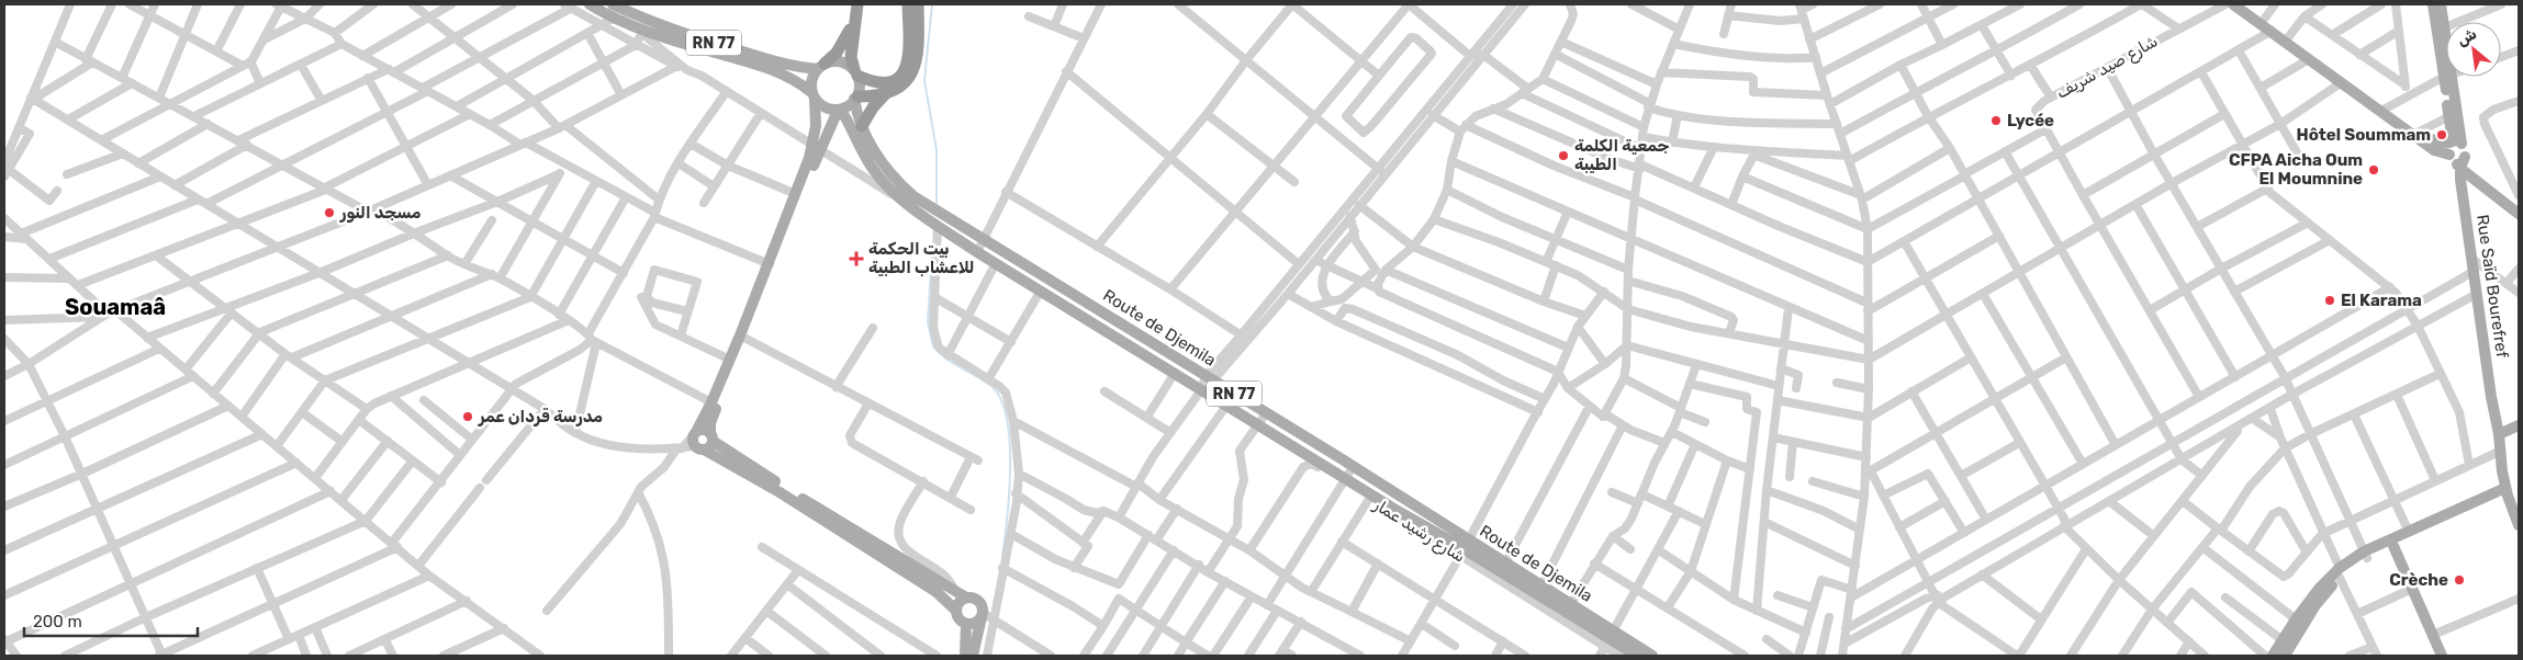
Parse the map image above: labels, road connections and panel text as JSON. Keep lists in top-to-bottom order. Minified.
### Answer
{"streets":{"main road":["RN 77","Rue Saïd Bourefref","Route de Djemila"],"street":["شارع صيد شريف","شارع رشيد عمار"]},"crossings":[["RN 77","Route de Djemila"],["Route de Djemila","شارع رشيد عمار"]],"districts":["Souamaâ"],"places":{"other":["Lycée","Hôtel Soummam","جمعية الكلمة الطيبة","CFPA Aicha Oum El Moumnine","مسجد النور","El Karama","مدرسة قردان عمر","Crèche"],"health":["بيت الحكمة للاعشاب الطبية"]},"scale_bar":"200 m","north":"top left"}
